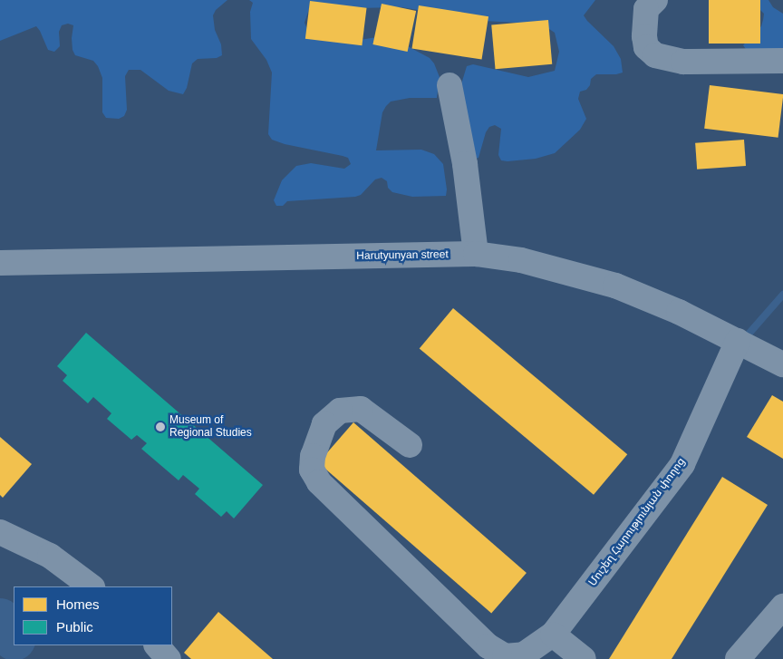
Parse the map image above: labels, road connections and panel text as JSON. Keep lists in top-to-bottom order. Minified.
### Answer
{"streets":{"street":["Harutyunyan street","Մուշեղ Հարությունյան փողոց"]},"crossings":[["Harutyunyan street","Մուշեղ Հարությունյան փողոց"]],"places":["Museum of Regional Studies"],"legend":["Homes","Public"]}
